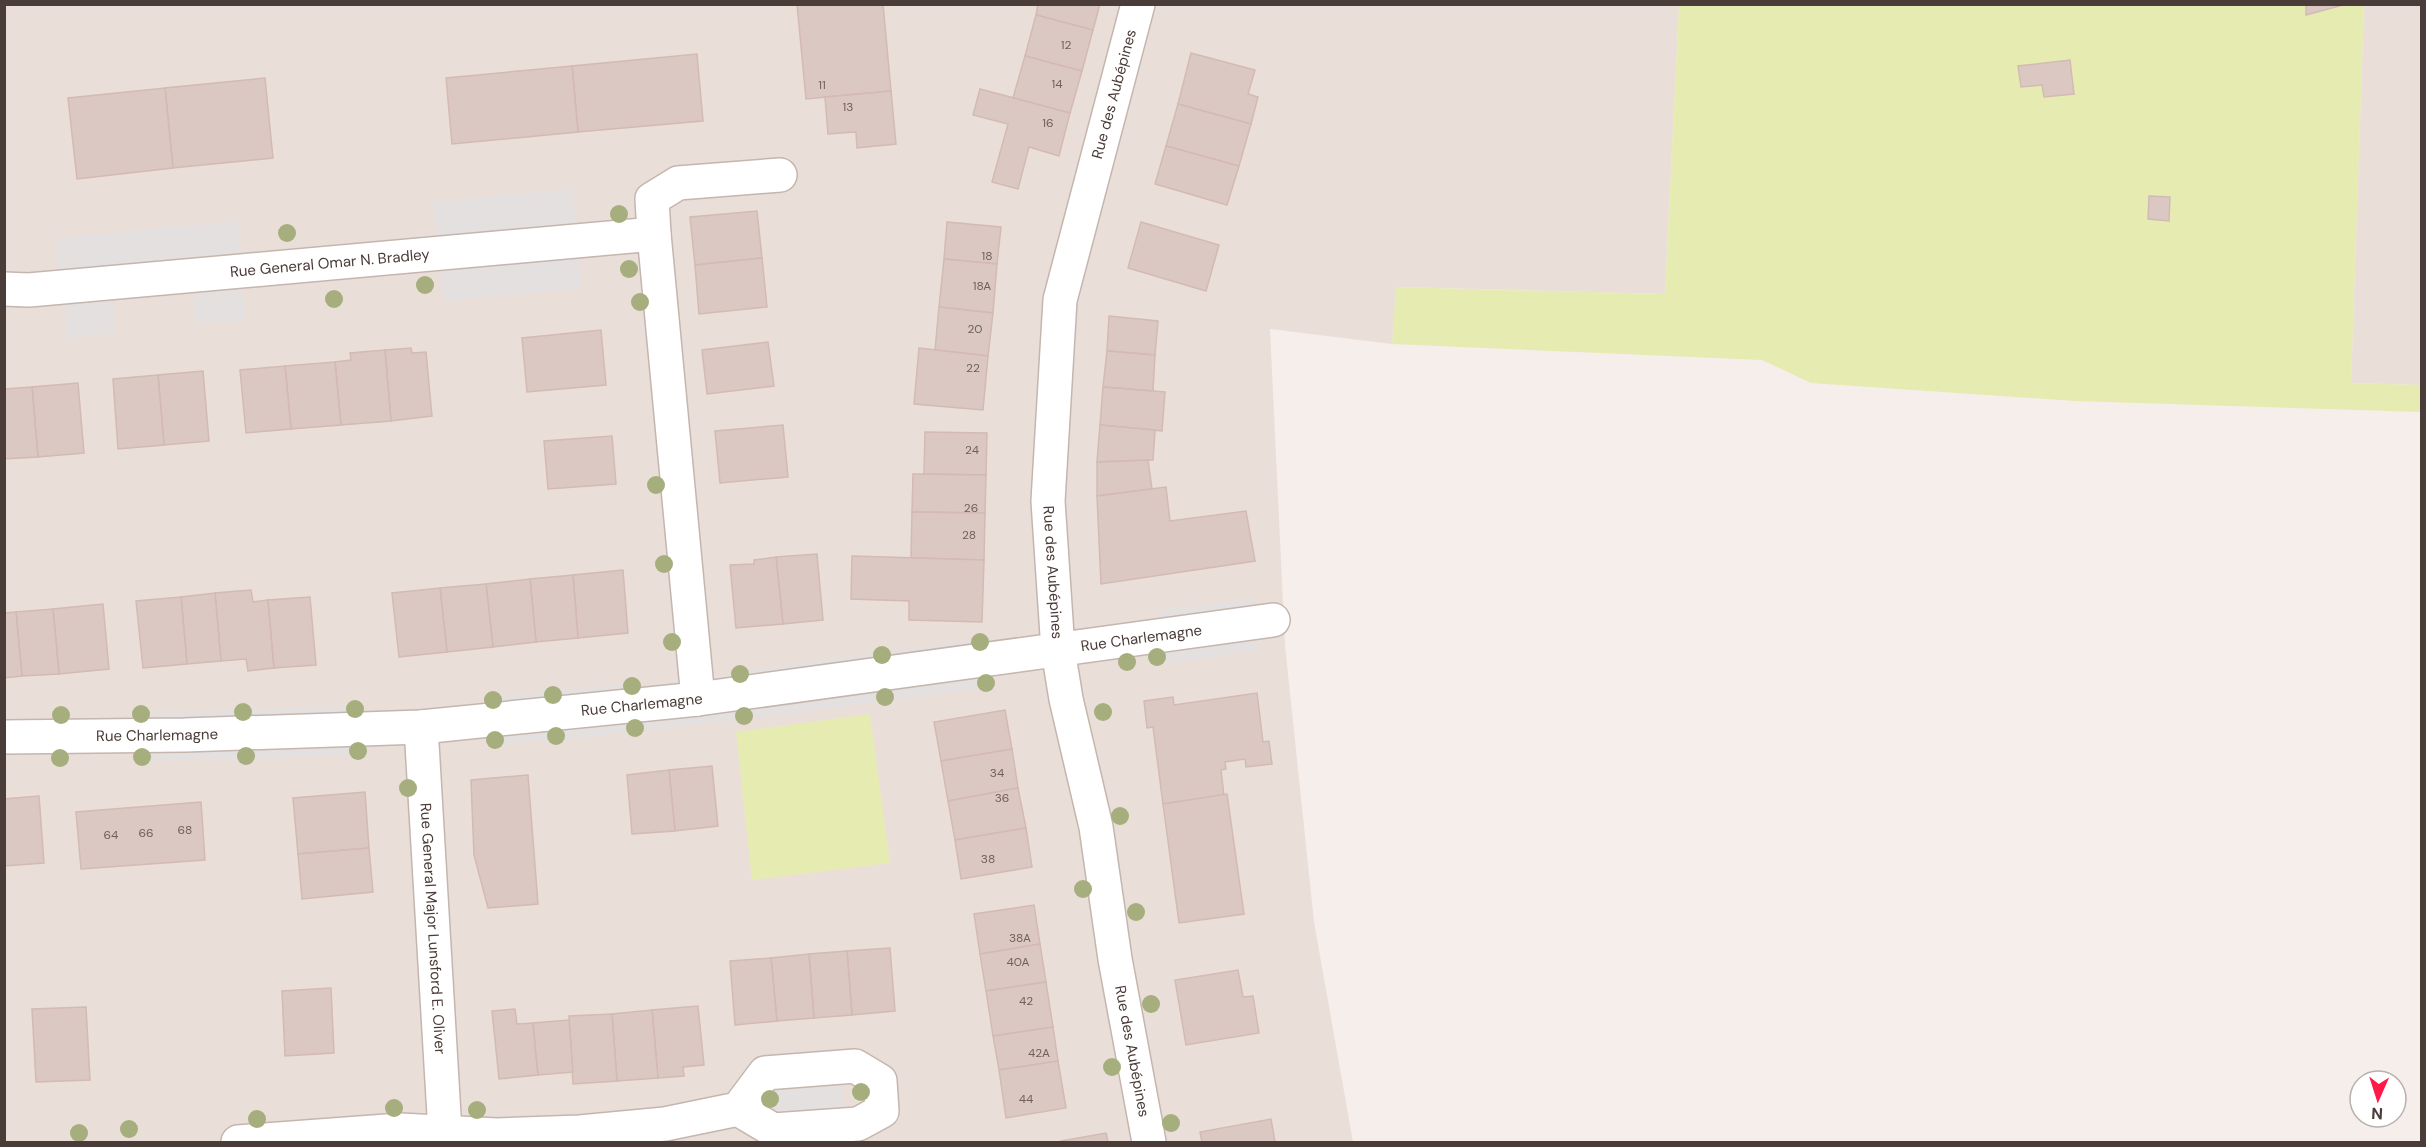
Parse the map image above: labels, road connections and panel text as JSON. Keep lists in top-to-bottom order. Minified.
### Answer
{"streets":{"street":["Rue des Aubépines","Rue General Omar N. Bradley","Rue Charlemagne","Rue General Major Lunsford E. Oliver"]},"crossings":[["Rue des Aubépines","Rue Charlemagne"],["Rue Charlemagne","Rue General Major Lunsford E. Oliver"]],"house_numbers":["12","14","11","13","16","18","18A","20","22","24","26","28","34","36","68","66","64","38","38A","40A","42","42A","44"],"north":"bottom"}
